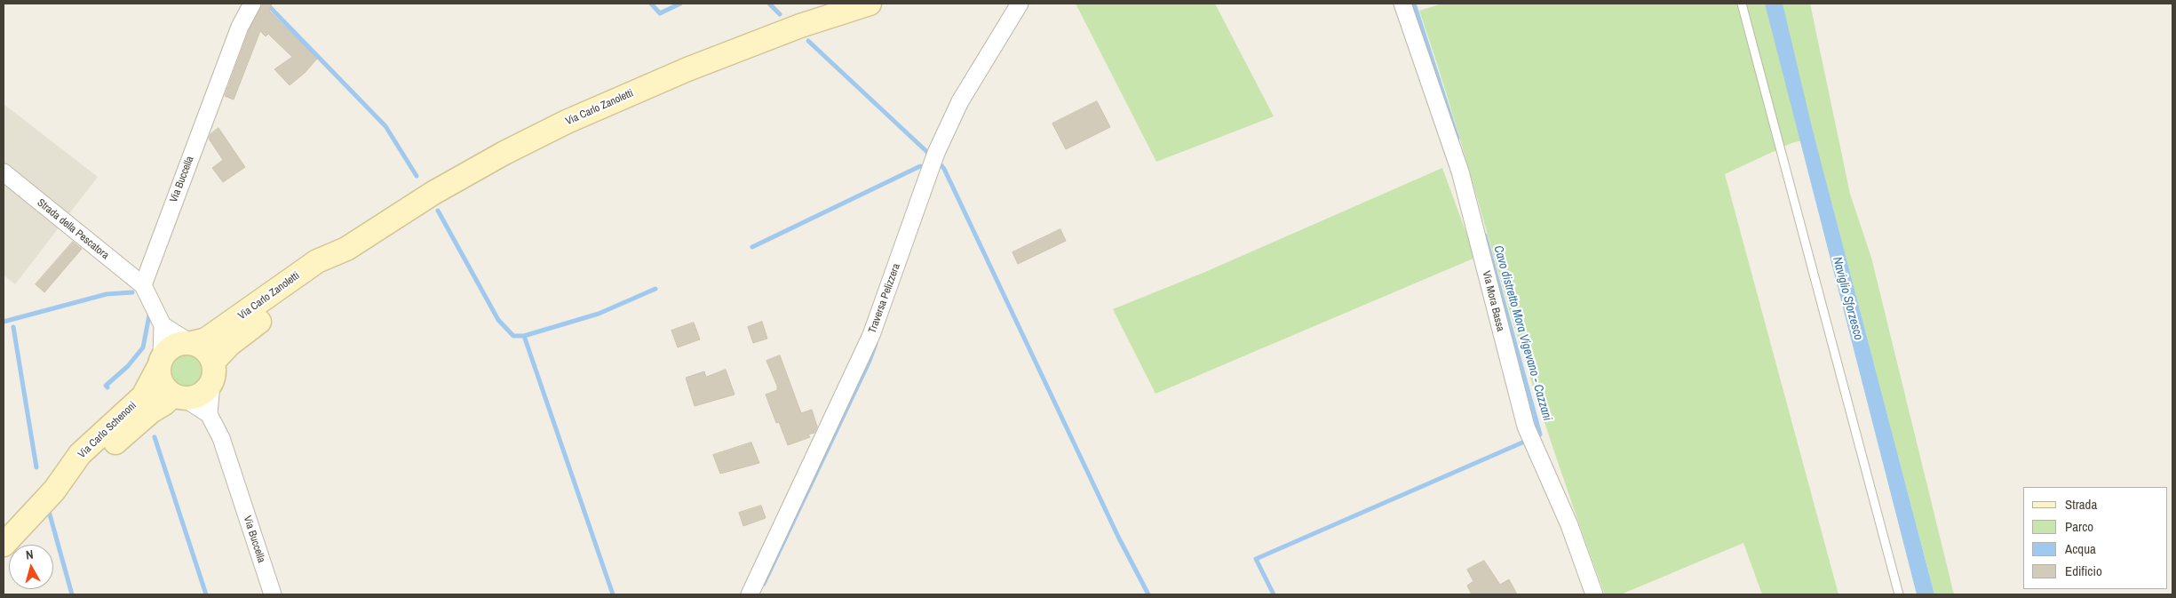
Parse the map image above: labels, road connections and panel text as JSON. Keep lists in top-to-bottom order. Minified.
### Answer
{"streets":{"main road":["Via Carlo Zanoletti","Via Carlo Schenoni"],"street":["Via Buccella","Strada della Pescatora","Traversa Pelizzera","Via Mora Bassa"]},"crossings":[["Via Carlo Zanoletti","Via Carlo Schenoni"],["Via Buccella","Strada della Pescatora"]],"water":["Naviglio Sforzesco","Cavo distretto Mora Vigevano - Cazzani"],"legend":["Strada","Parco","Acqua","Edificio"],"north":"top"}
